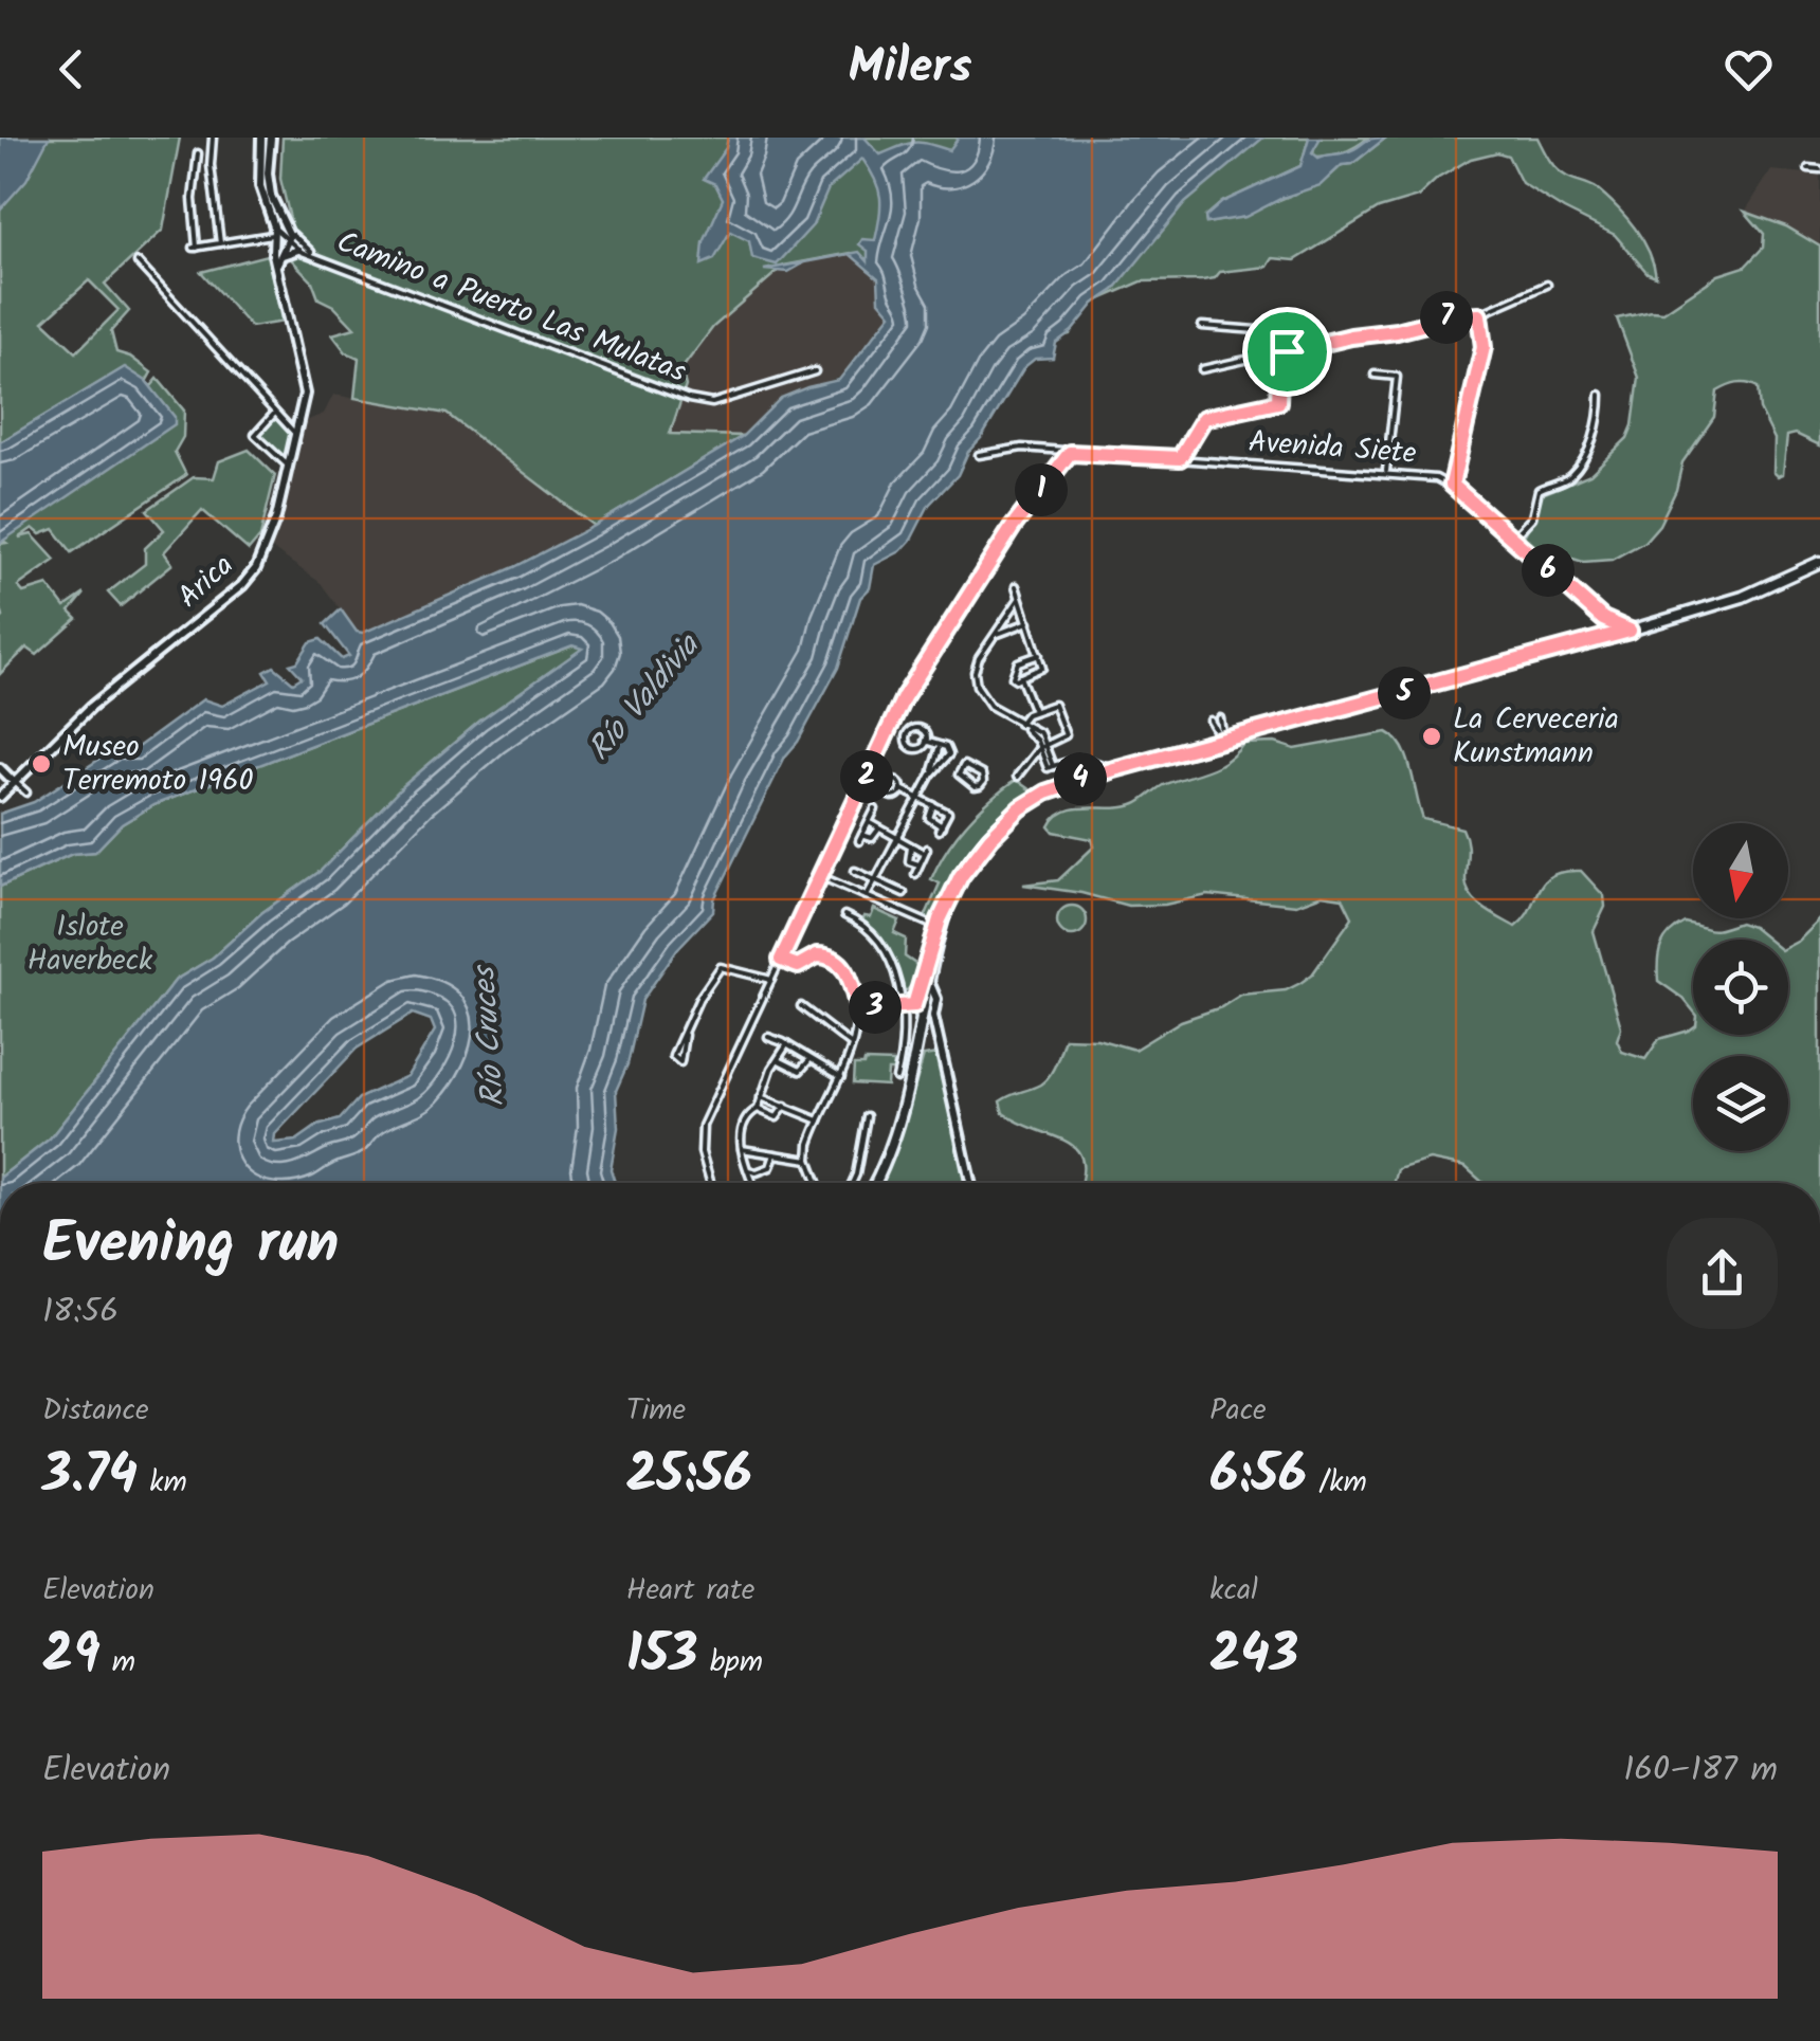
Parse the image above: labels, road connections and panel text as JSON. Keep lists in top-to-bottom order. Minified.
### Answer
{"streets":{"main road":["Arica"],"street":["Camino a Puerto Las Mulatas","Avenida Siete"]},"crossings":[["Camino a Puerto Las Mulatas","Arica"]],"water":["Río Valdivia","Río Cruces"],"parks":["Islote Haverbeck"],"places":["La Cerveceria Kunstmann","Museo Terremoto 1960"],"north":"bottom","page":{"header":"Milers","pins":["7","1","6","5","2","4","3"],"heading":["Evening run","18:56"],"stats":[["Distance","3.74 km"],["Time","25:56"],["Pace","6:56 /km"],["Elevation","29 m"],["Heart rate","153 bpm"],["kcal","243"]],"chart":["Elevation","160–187 m"]}}
